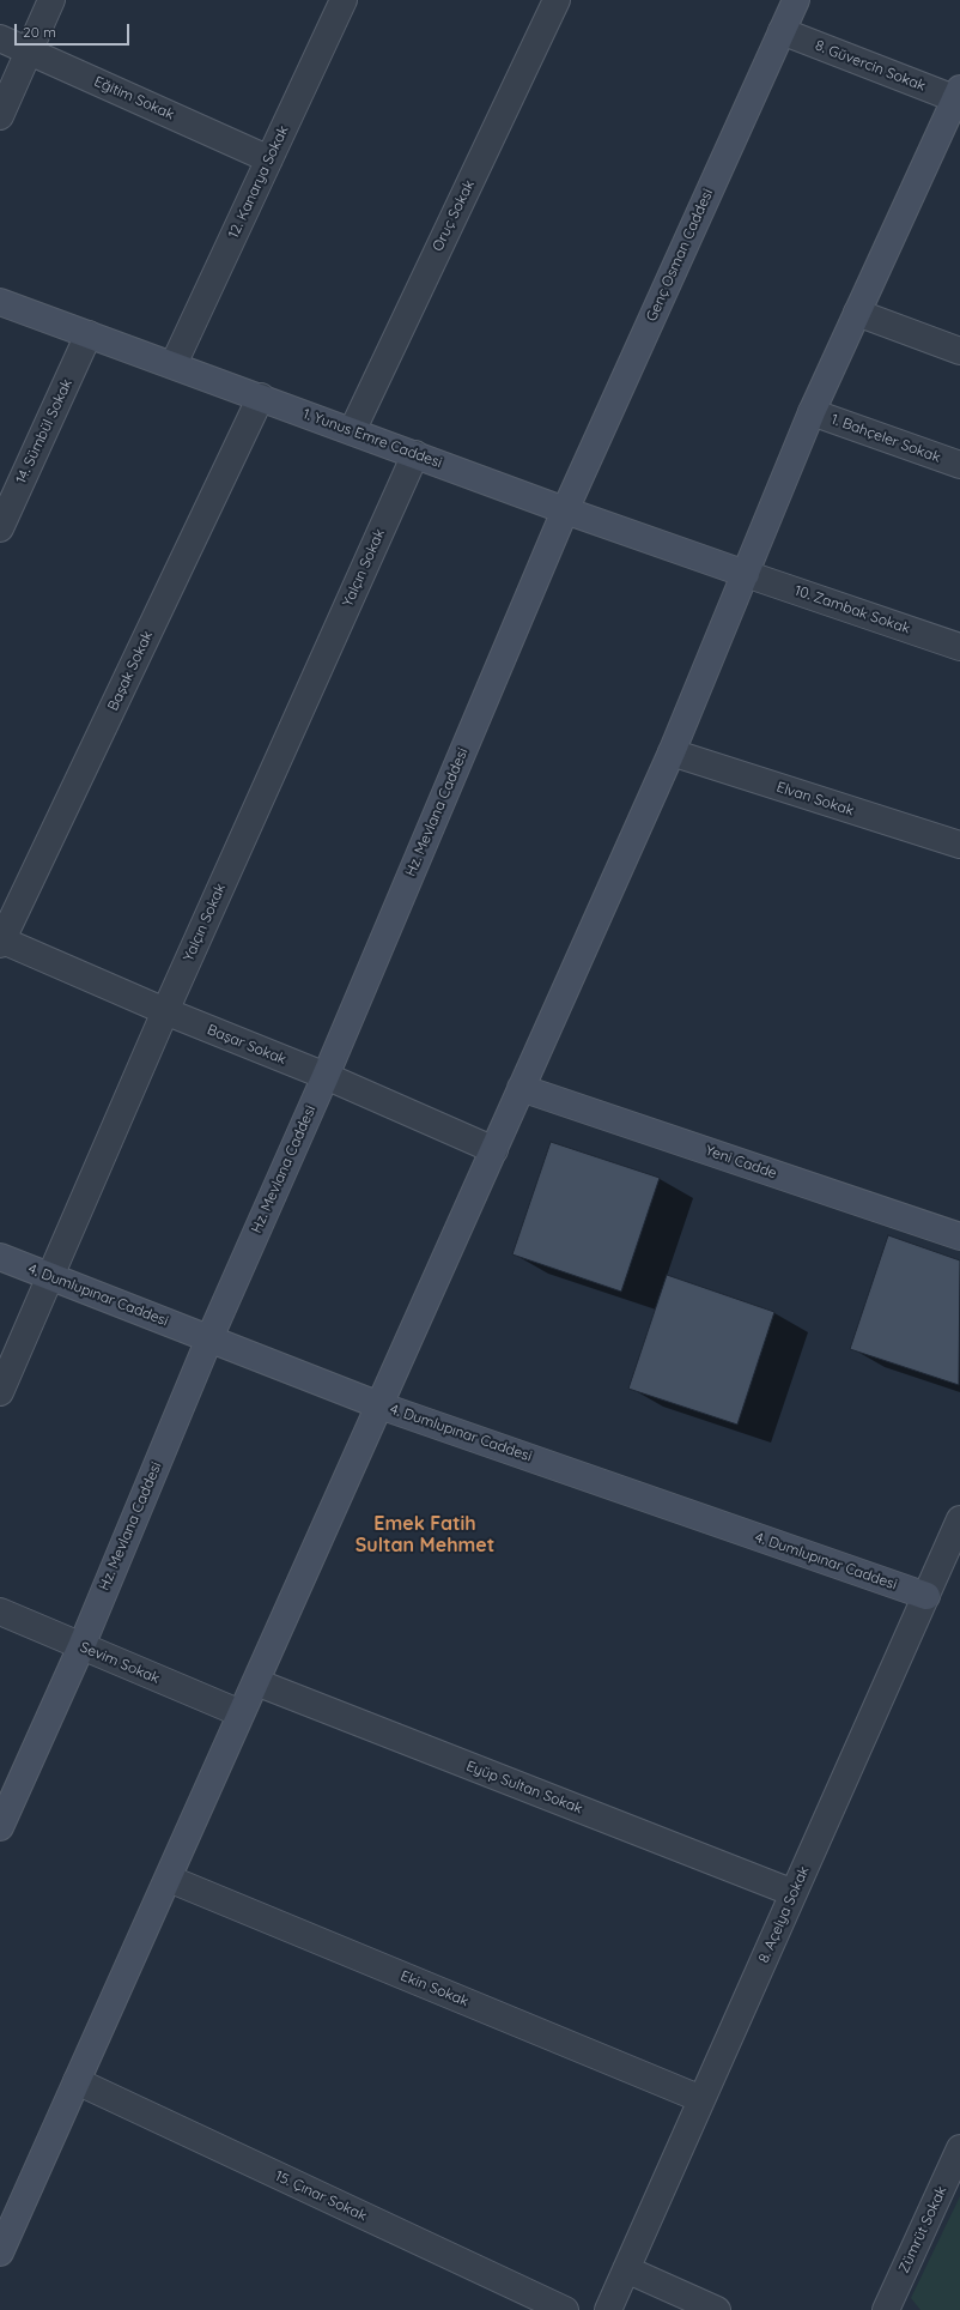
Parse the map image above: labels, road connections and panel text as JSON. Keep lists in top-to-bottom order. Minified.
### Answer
{"streets":{"street":["8. Güvercin Sokak","Eğitim Sokak","12. Kanarya Sokak","Oruç Sokak","Genç Osman Caddesi","14. Sümbül Sokak","1. Yunus Emre Caddesi","1. Bahçeler Sokak","Yalçın Sokak","10. Zambak Sokak","Başak Sokak","Elvan Sokak","Hz. Mevlana Caddesi","Başar Sokak","Yeni Cadde","4. Dumlupınar Caddesi","Sevim Sokak","Eyüp Sultan Sokak","8. Açelya Sokak","Ekin Sokak","15. Çınar Sokak","Zümrüt Sokak"]},"crossings":[["8. Güvercin Sokak","Genç Osman Caddesi"],["Eğitim Sokak","12. Kanarya Sokak"],["12. Kanarya Sokak","1. Yunus Emre Caddesi"],["Oruç Sokak","1. Yunus Emre Caddesi"],["Genç Osman Caddesi","1. Yunus Emre Caddesi"],["Genç Osman Caddesi","Hz. Mevlana Caddesi"],["14. Sümbül Sokak","1. Yunus Emre Caddesi"],["1. Yunus Emre Caddesi","Yalçın Sokak"],["1. Yunus Emre Caddesi","10. Zambak Sokak"],["1. Yunus Emre Caddesi","Başak Sokak"],["1. Yunus Emre Caddesi","Hz. Mevlana Caddesi"],["Yalçın Sokak","Başar Sokak"],["Yalçın Sokak","4. Dumlupınar Caddesi"],["Başak Sokak","Başar Sokak"],["Hz. Mevlana Caddesi","Başar Sokak"],["Hz. Mevlana Caddesi","4. Dumlupınar Caddesi"],["Hz. Mevlana Caddesi","Sevim Sokak"],["4. Dumlupınar Caddesi","8. Açelya Sokak"],["Eyüp Sultan Sokak","8. Açelya Sokak"],["8. Açelya Sokak","Ekin Sokak"]],"districts":["Emek Fatih Sultan Mehmet"],"scale_bar":"20 m"}
